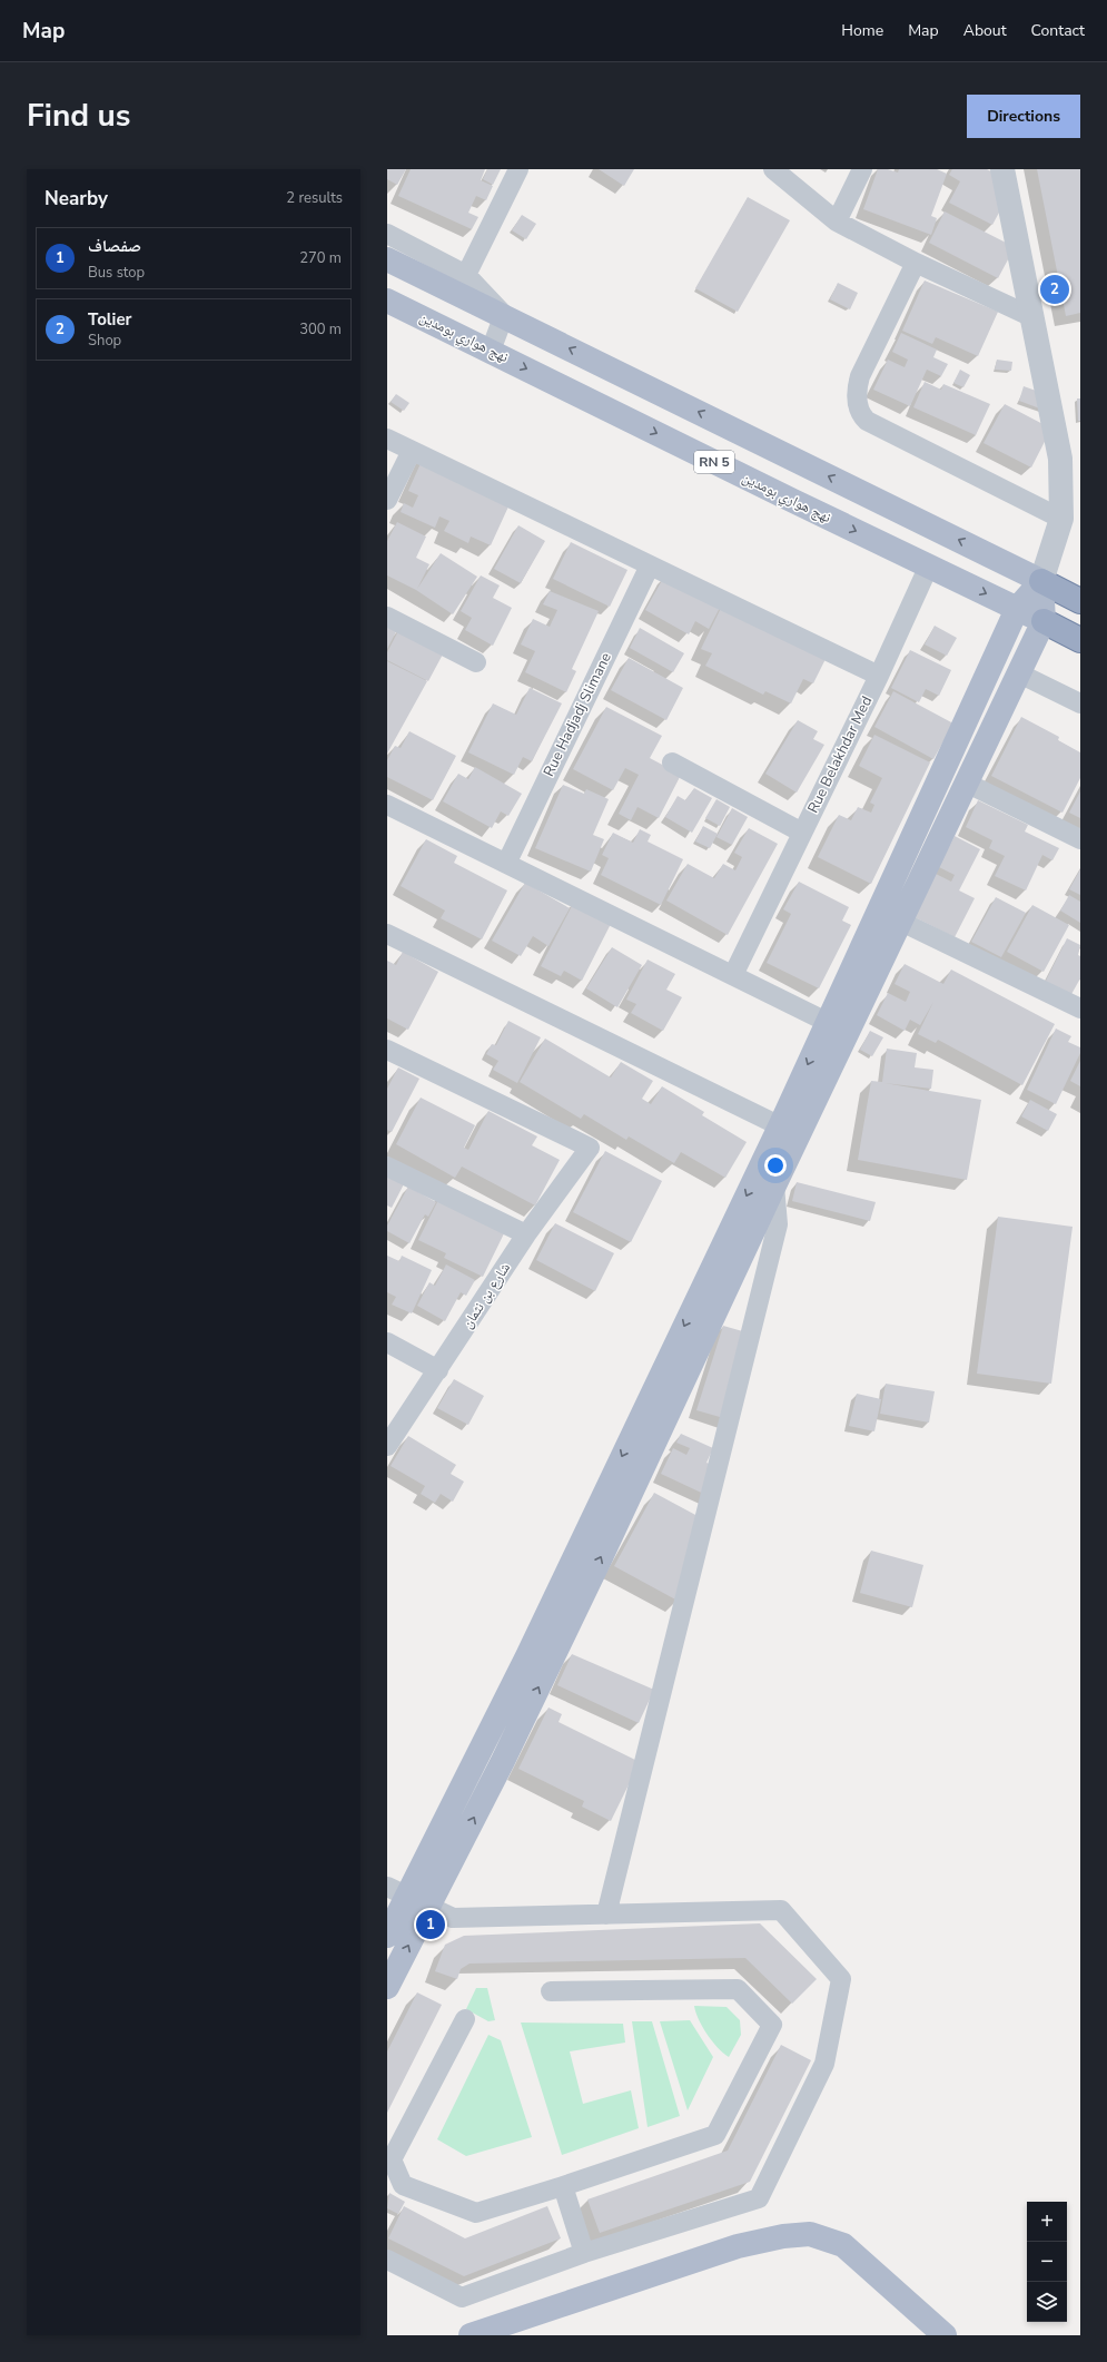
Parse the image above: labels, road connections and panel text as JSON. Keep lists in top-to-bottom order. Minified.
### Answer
{"streets":{"highway":["RN 5"],"main road":["نهج هواري بومدين"],"street":["Rue Hadjadj Slimane","Rue Belakhdar Med","شارع بن نثمان"]},"crossings":[["نهج هواري بومدين","RN 5"],["نهج هواري بومدين","Rue Belakhdar Med"]],"page":{"header":"Map","nav":["Home","Map","About","Contact"],"title":"Find us","buttons":"Directions","heading":["Nearby","2 results"],"list":[{"mark":"1","name":"صفصاف","note":"Bus stop","value":"270 m"},{"mark":"2","name":"Tolier","note":"Shop","value":"300 m"}],"pins":["2","1"],"map_buttons":["+","−"]}}
